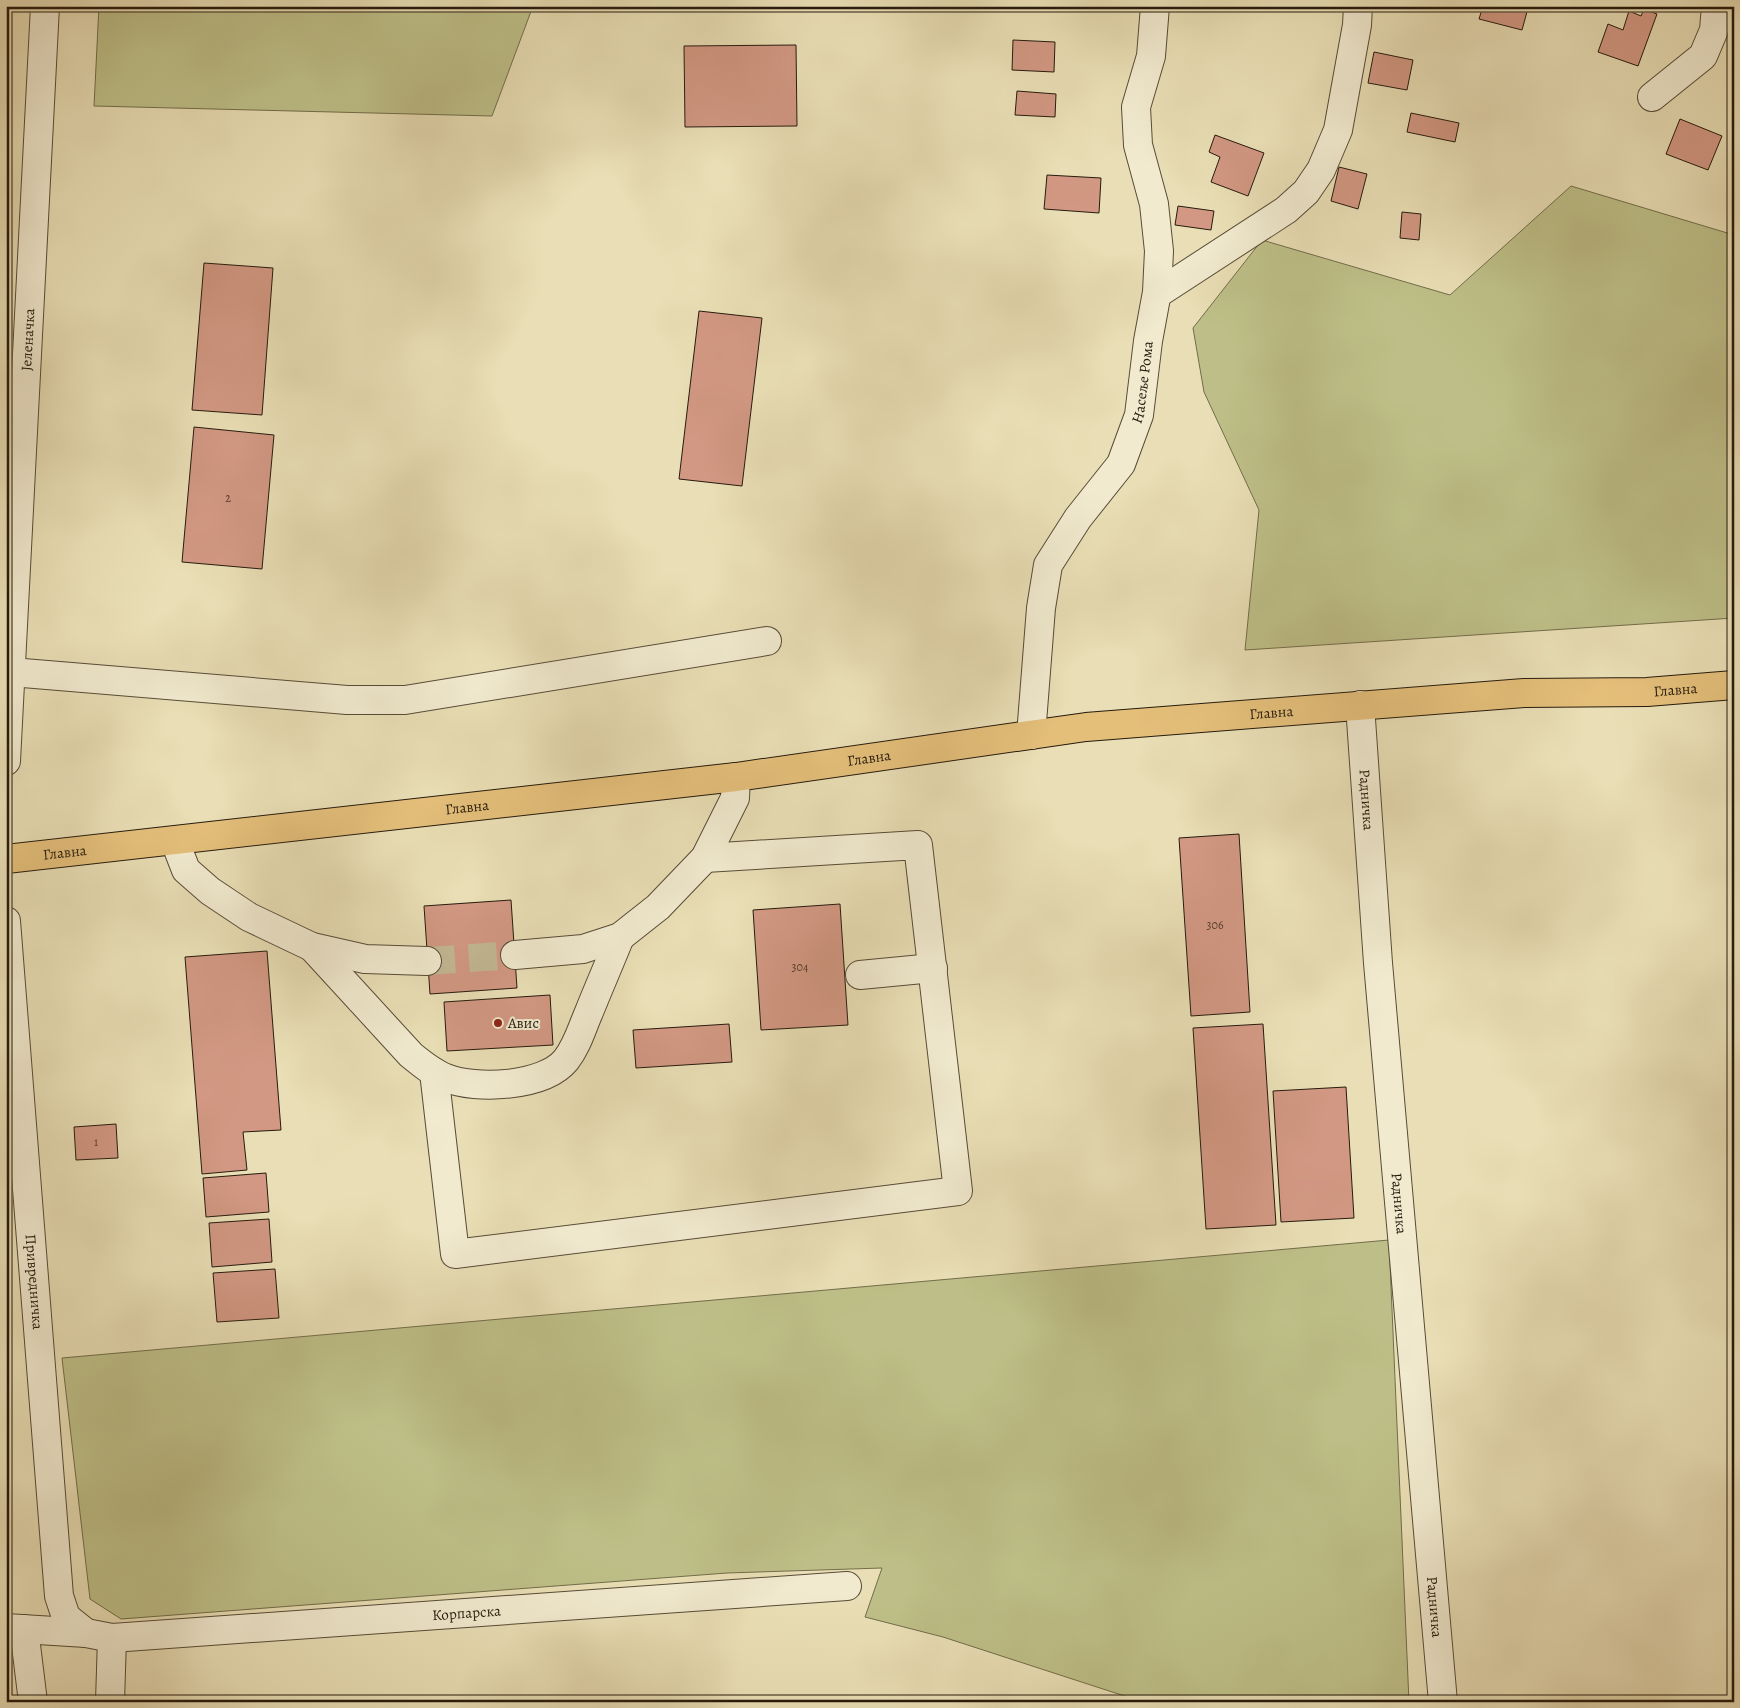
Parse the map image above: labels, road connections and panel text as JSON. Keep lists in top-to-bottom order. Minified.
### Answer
{"streets":{"main road":["Главна"],"street":["Јеленачка","Насеље Рома","Радничка","Привредничка","Корпарска"]},"crossings":[["Насеље Рома","Главна"],["Главна","Радничка"],["Привредничка","Корпарска"]],"places":["Авис"],"house_numbers":["2","306","304","1"]}
